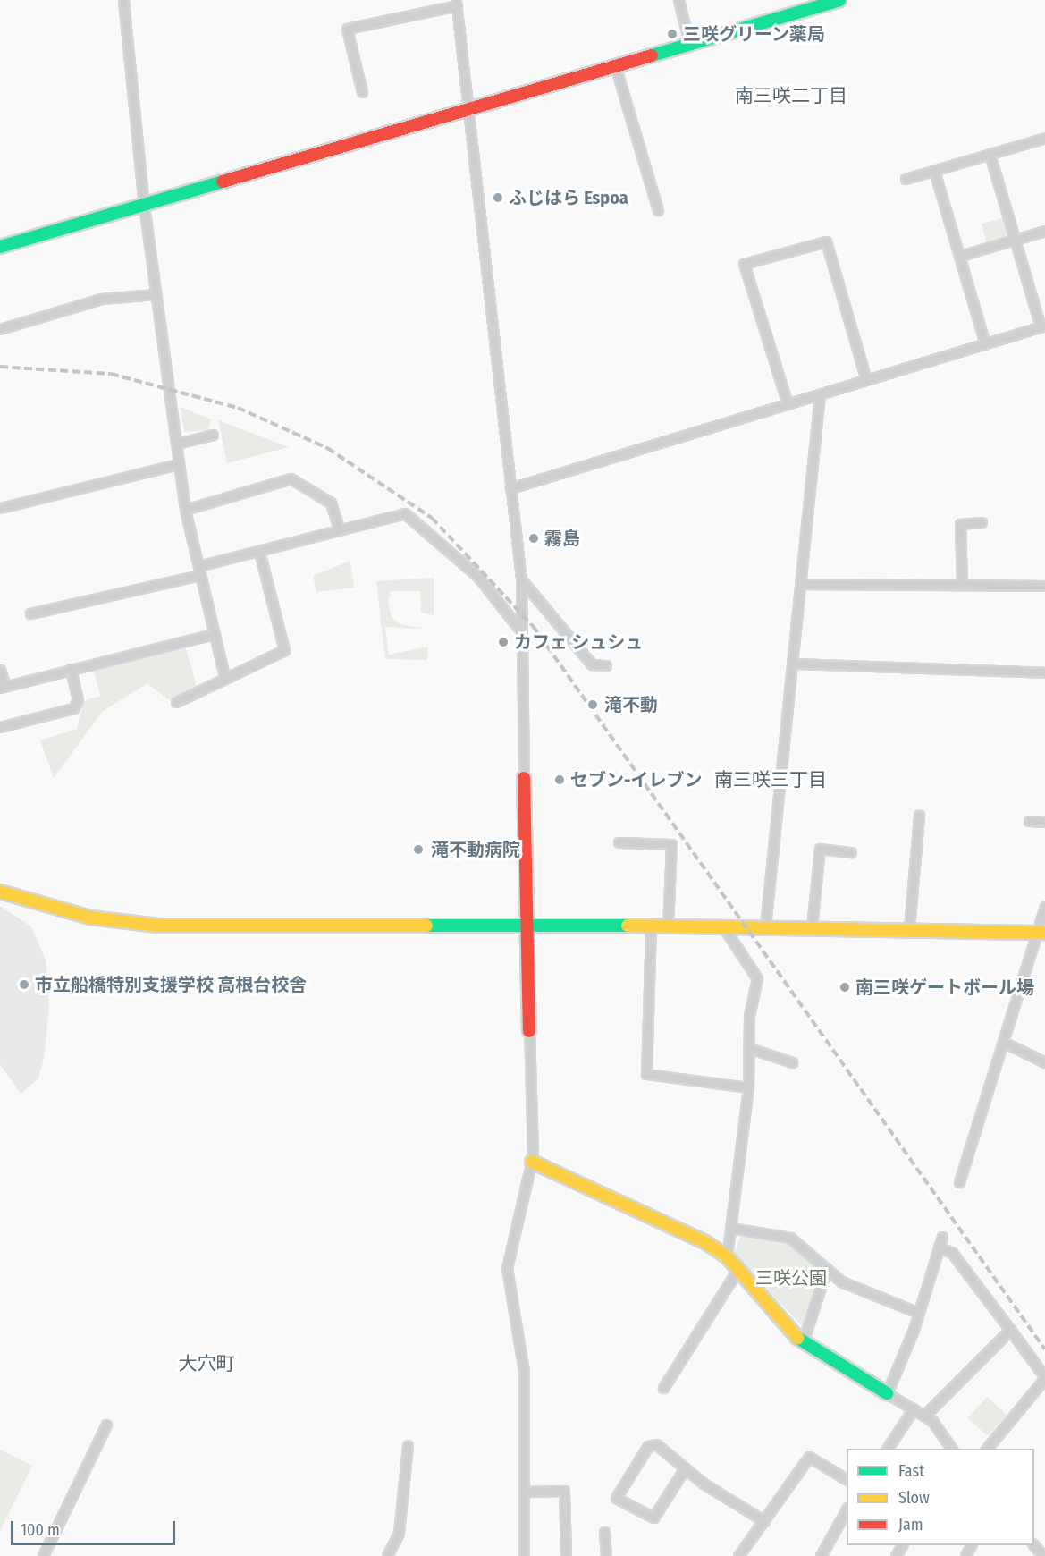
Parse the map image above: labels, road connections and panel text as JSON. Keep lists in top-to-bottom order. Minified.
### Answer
{"districts":["南三咲二丁目","南三咲三丁目","大穴町"],"parks":["三咲公園"],"places":["三咲グリーン薬局","ふじはら Espoa","霧島","カフェ シュシュ","滝不動","セブン-イレブン","滝不動病院","市立船橋特別支援学校 高根台校舎","南三咲ゲートボール場"],"legend":["Fast","Slow","Jam"],"scale_bar":"100 m"}
